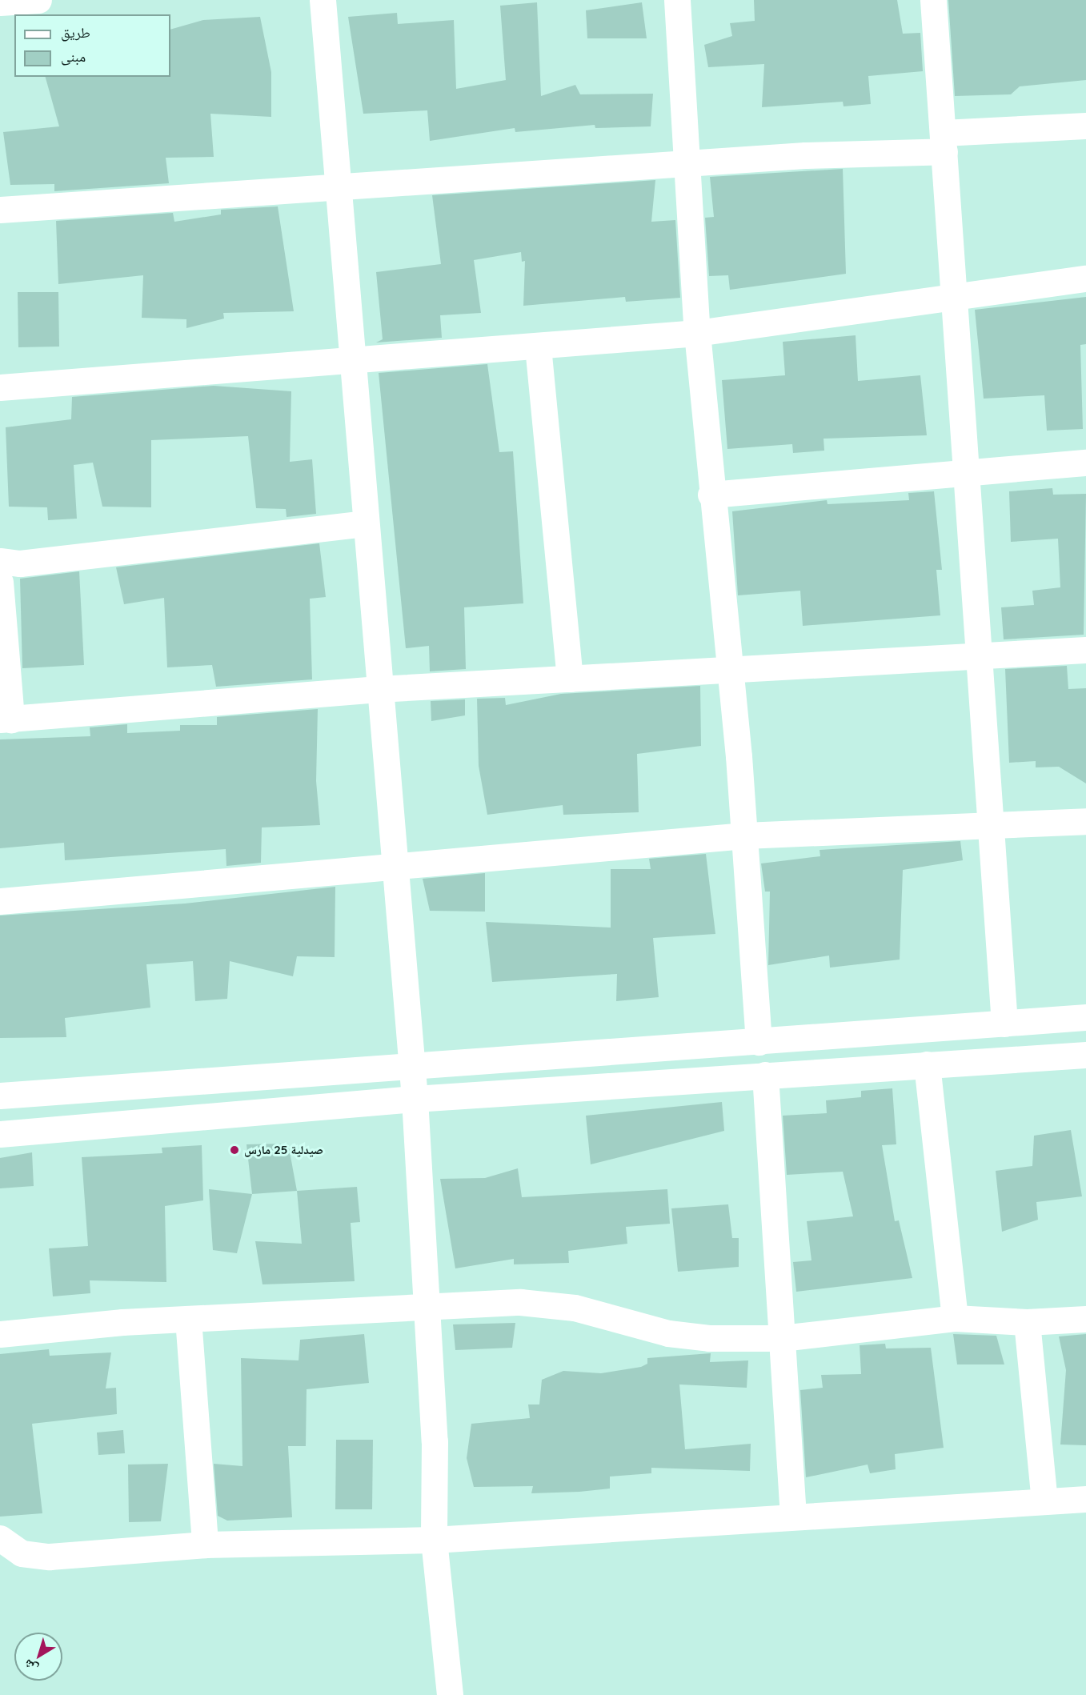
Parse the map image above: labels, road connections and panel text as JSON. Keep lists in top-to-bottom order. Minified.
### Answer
{"places":["صيدلية 25 مارس"],"legend":["طريق","مبنى"],"north":"bottom left"}
